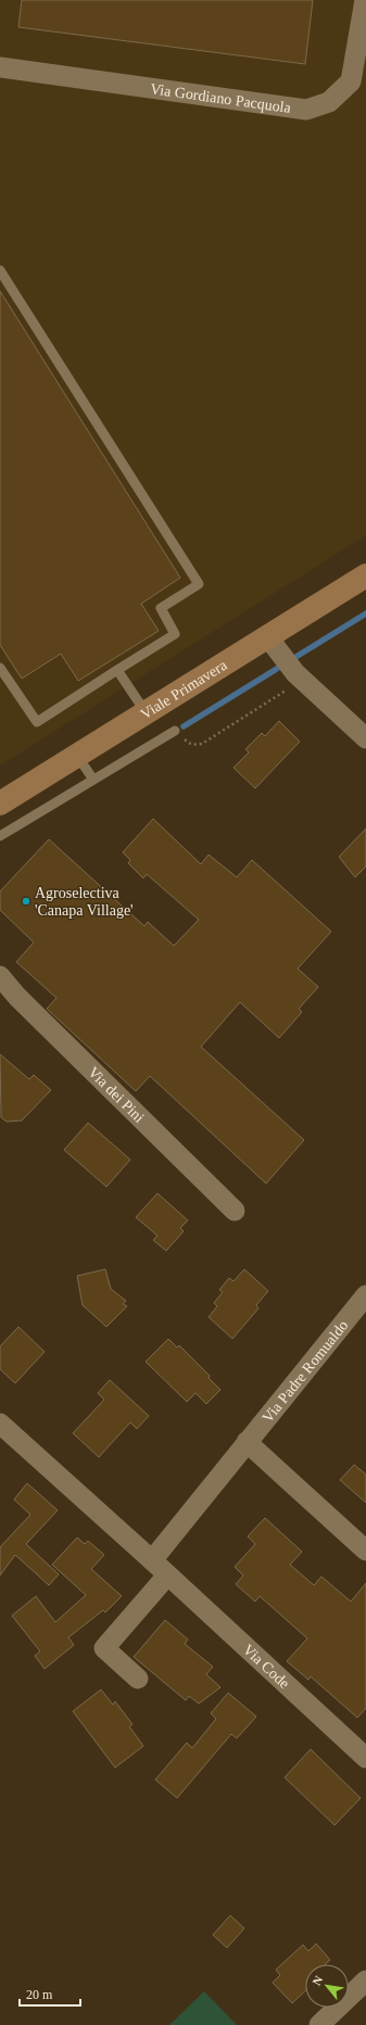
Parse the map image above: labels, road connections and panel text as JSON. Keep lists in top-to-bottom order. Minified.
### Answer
{"streets":{"main road":["Viale Primavera"],"street":["Via Gordiano Pacquola","Via dei Pini","Via Padre Romualdo","Via Code"]},"crossings":[["Via Padre Romualdo","Via Code"]],"places":["Agroselectiva 'Canapa Village'"],"scale_bar":"20 m","north":"top left"}
